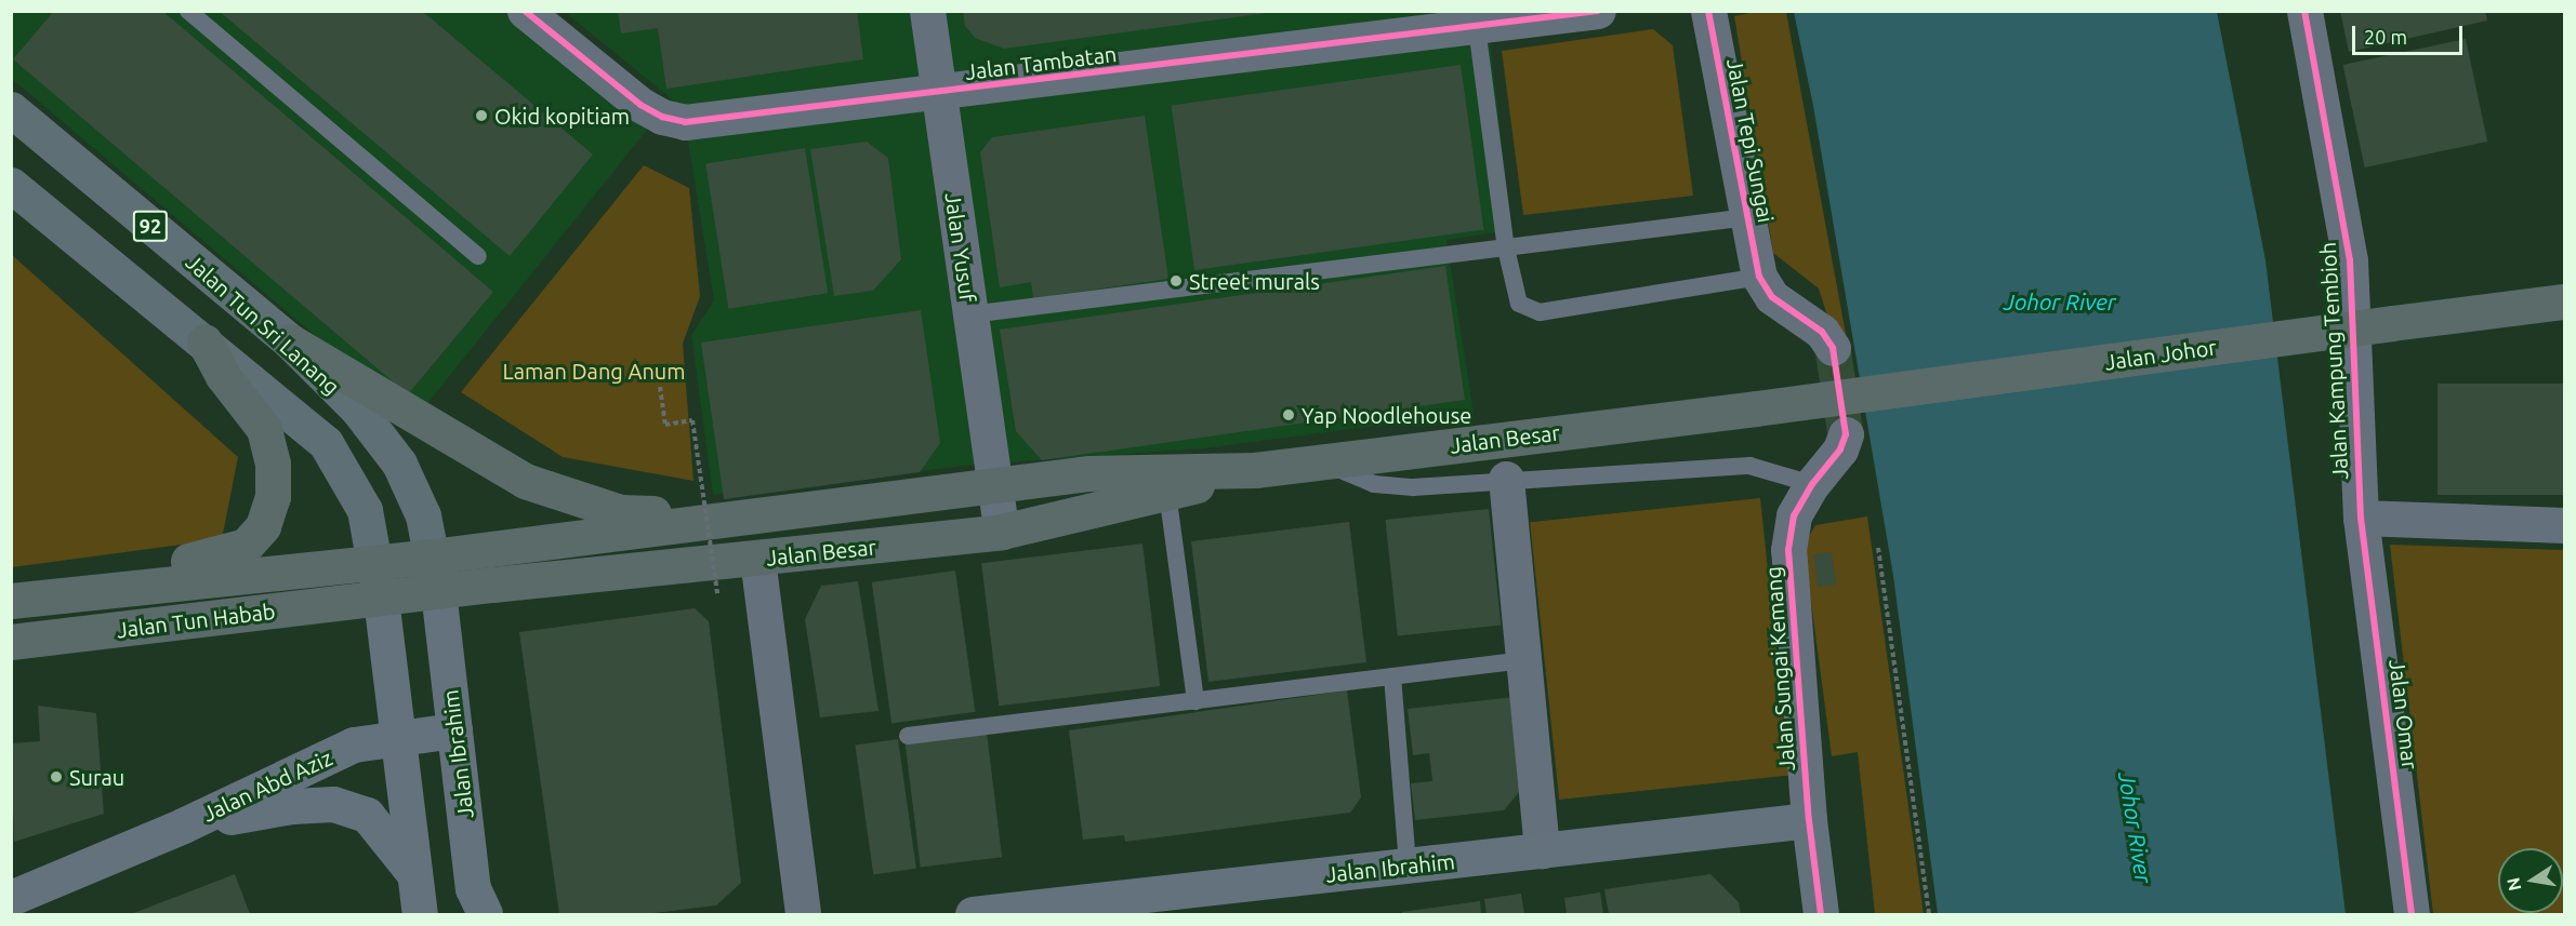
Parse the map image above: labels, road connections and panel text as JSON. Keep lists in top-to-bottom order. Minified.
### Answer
{"streets":{"highway":["Jalan Johor","Jalan Besar","Jalan Tun Habab"],"main road":["92","Jalan Tun Sri Lanang"],"street":["Jalan Tambatan","Jalan Tepi Sungai","Jalan Yusuf","Jalan Kampung Tembioh","Jalan Sungai Kemang","Jalan Omar","Jalan Ibrahim","Jalan Abd Aziz"]},"crossings":[["Jalan Tambatan","Jalan Yusuf"],["Jalan Yusuf","Jalan Besar"],["Jalan Tun Sri Lanang","Jalan Besar"],["Jalan Tun Sri Lanang","Jalan Ibrahim"],["Jalan Johor","Jalan Besar"],["Jalan Kampung Tembioh","Jalan Omar"],["Jalan Besar","Jalan Tun Habab"],["Jalan Besar","Jalan Ibrahim"],["Jalan Sungai Kemang","Jalan Ibrahim"],["Jalan Ibrahim","Jalan Abd Aziz"]],"water":["Johor River"],"parks":["Laman Dang Anum"],"places":["Okid kopitiam","Street murals","Yap Noodlehouse","Surau"],"scale_bar":"20 m","north":"left"}
